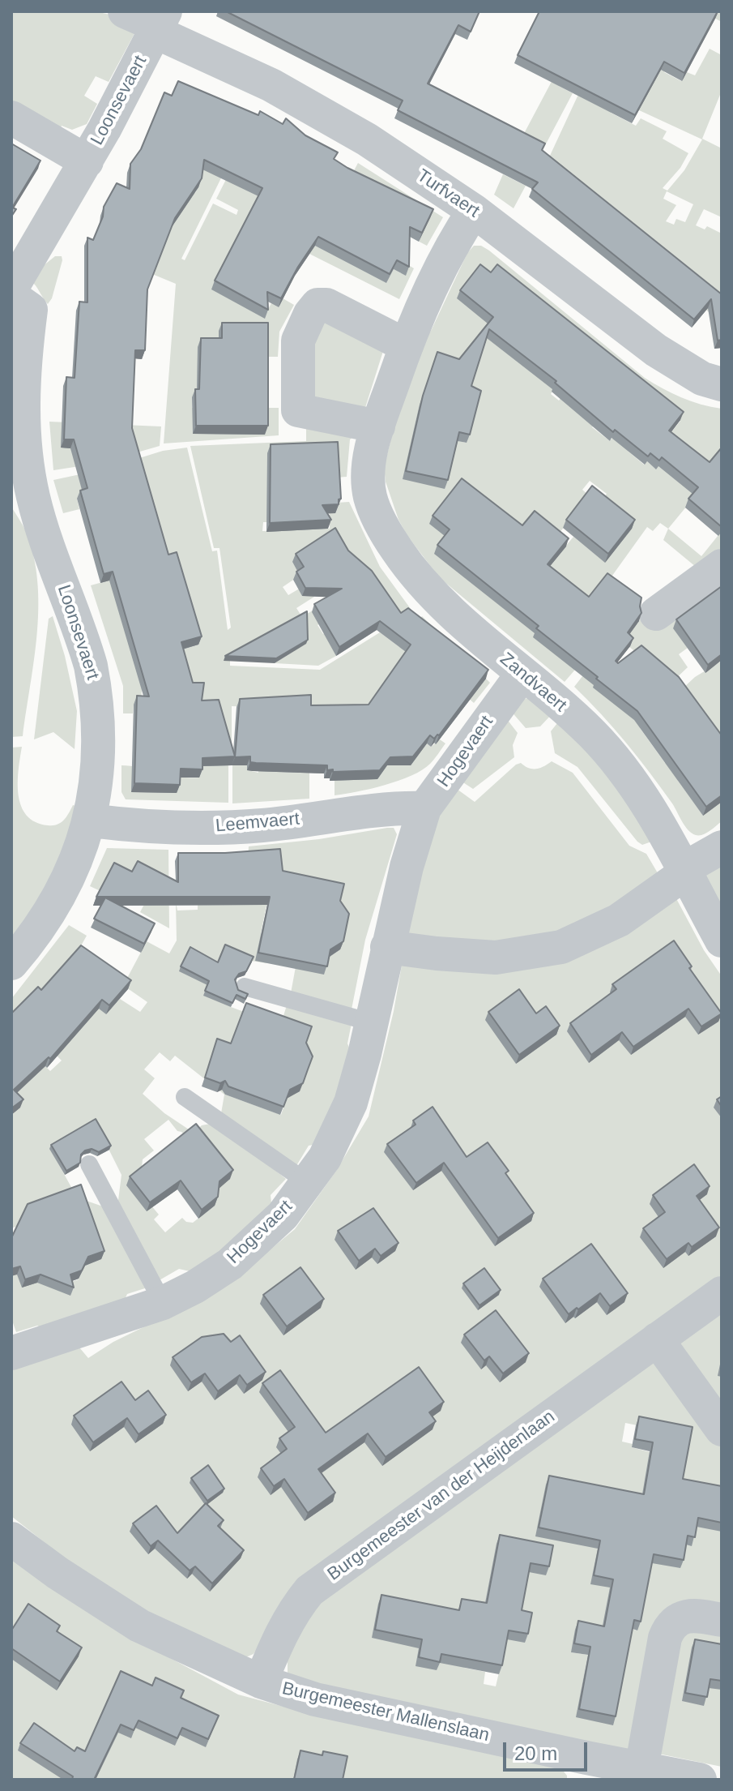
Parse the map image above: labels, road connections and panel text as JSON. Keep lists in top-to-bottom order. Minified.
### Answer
{"streets":{"street":["Loonsevaert","Turfvaert","Zandvaert","Hogevaert","Leemvaert","Burgemeester van der Heijdenlaan","Burgemeester Mallenslaan"]},"crossings":[["Loonsevaert","Turfvaert"],["Loonsevaert","Leemvaert"],["Turfvaert","Zandvaert"],["Zandvaert","Hogevaert"],["Hogevaert","Leemvaert"],["Burgemeester van der Heijdenlaan","Burgemeester Mallenslaan"]],"scale_bar":"20 m"}
